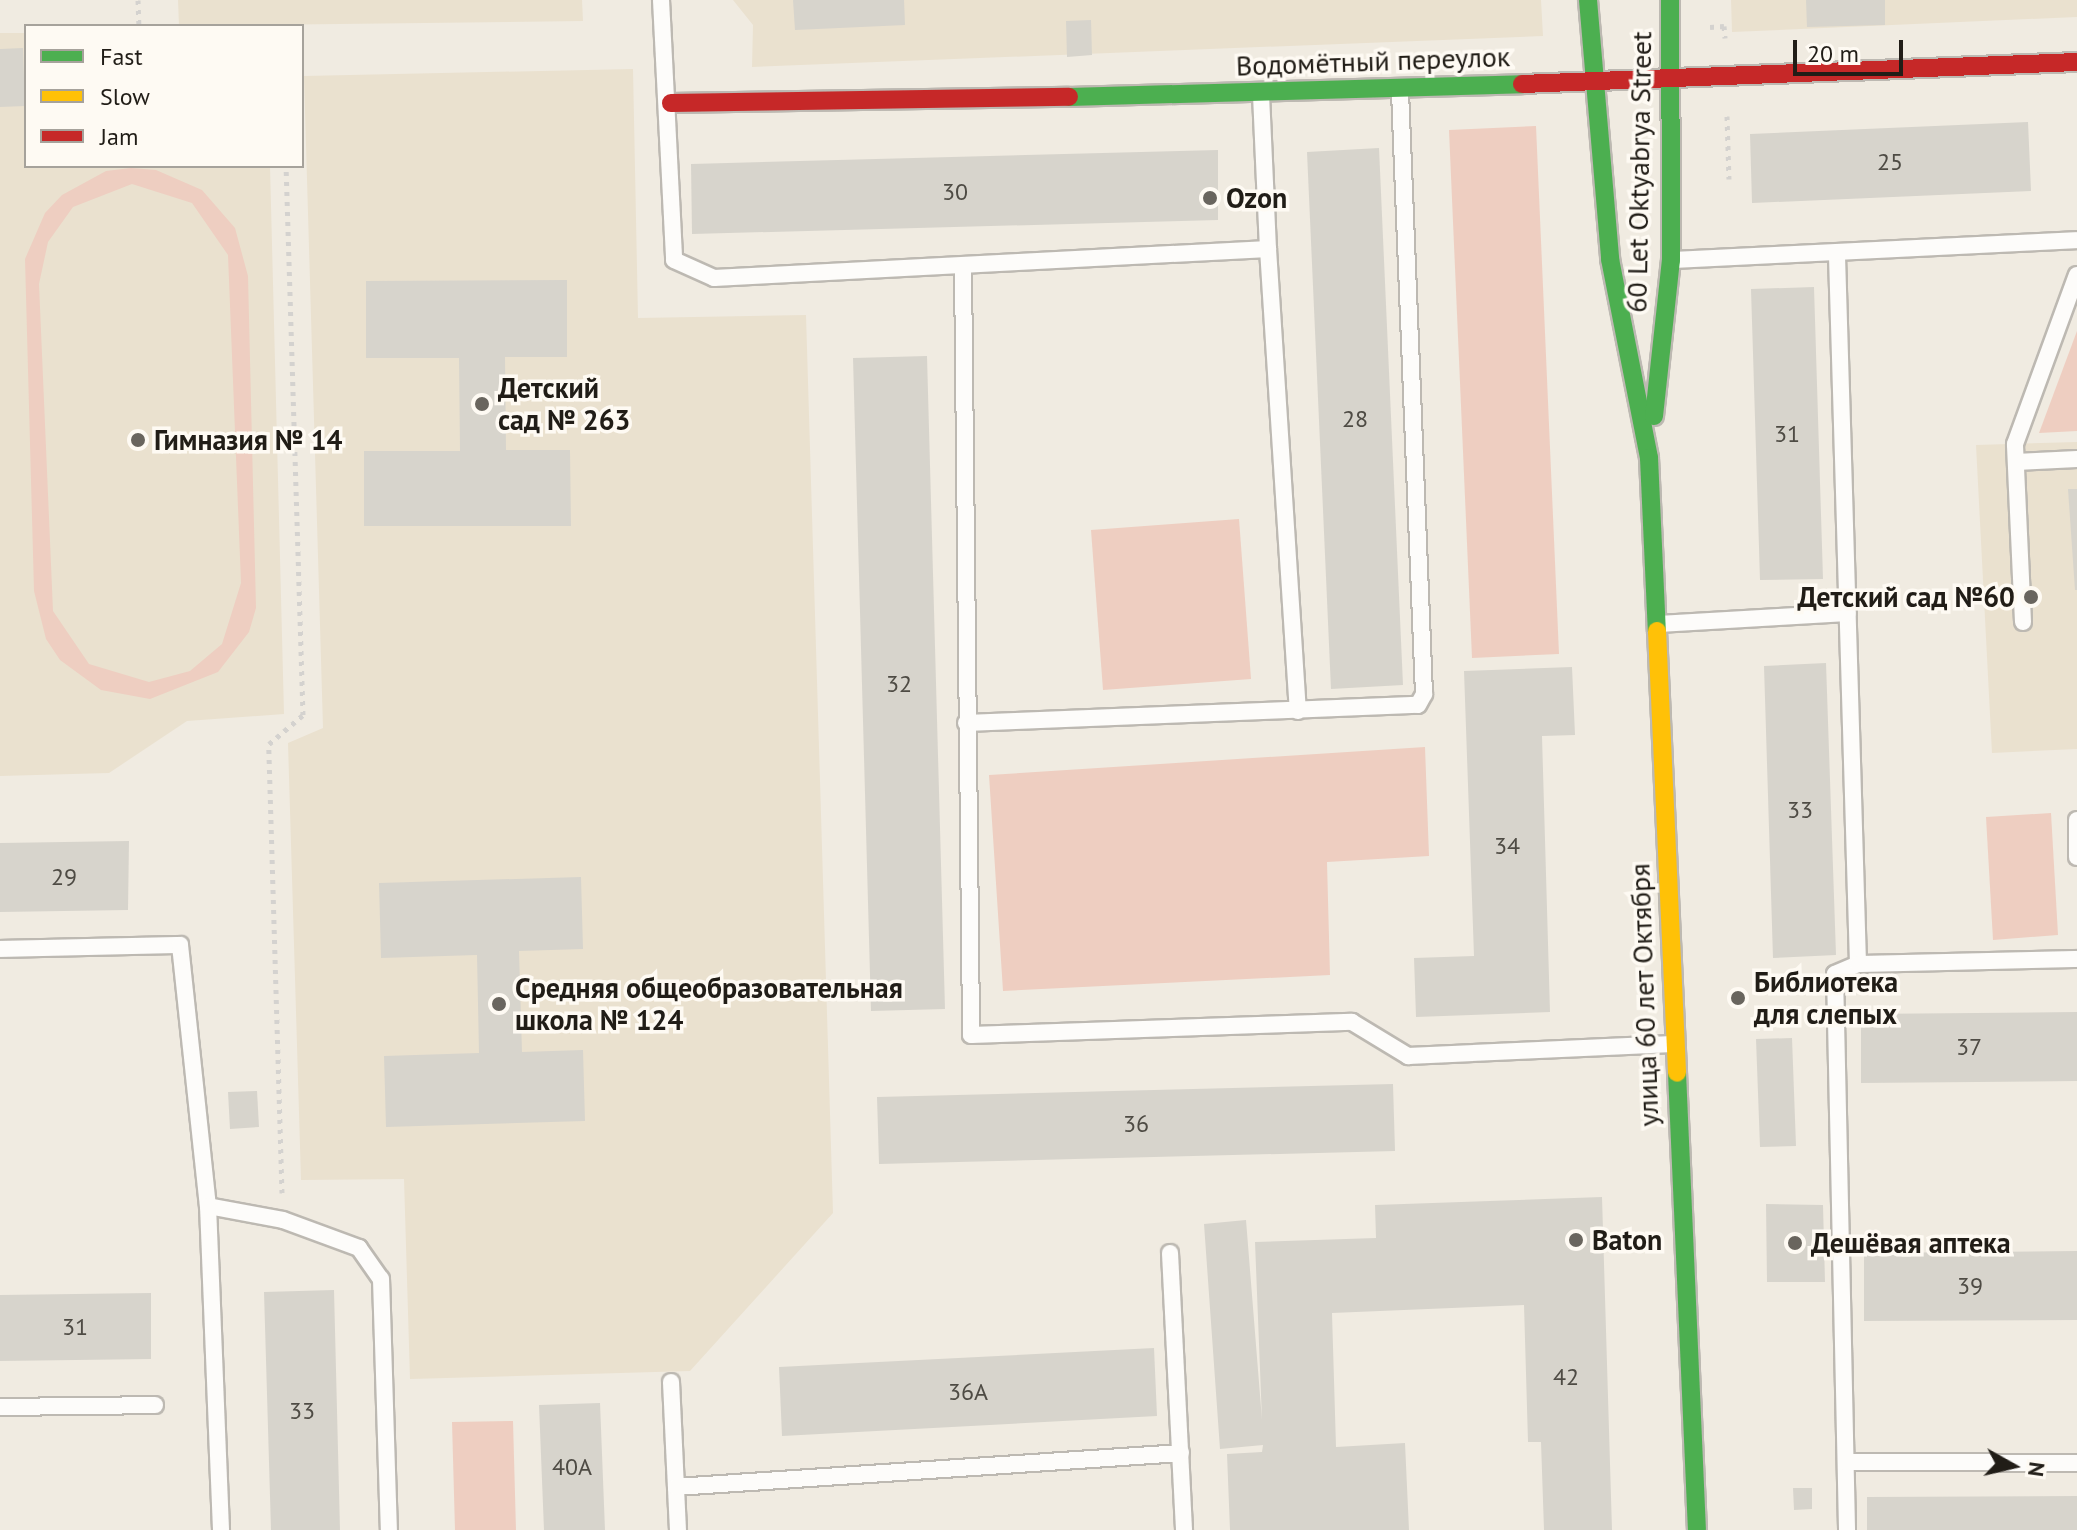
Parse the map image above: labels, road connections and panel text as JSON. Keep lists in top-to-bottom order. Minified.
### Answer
{"streets":{"main road":["Водомётный переулок","60 Let Oktyabrya Street","улица 60 лет Октября"]},"crossings":[["Водомётный переулок","60 Let Oktyabrya Street"],["60 Let Oktyabrya Street","улица 60 лет Октября"]],"places":["Ozon","Детский сад № 263","Гимназия № 14","Детский сад №60","Библиотека для слепых","Средняя общеобразовательная школа № 124","Baton","Дешёвая аптека"],"house_numbers":["25","30","28","31","32","33","34","29","37","36","39","31","42","36А","33","40А"],"legend":["Fast","Slow","Jam"],"scale_bar":"20 m","north":"right"}
